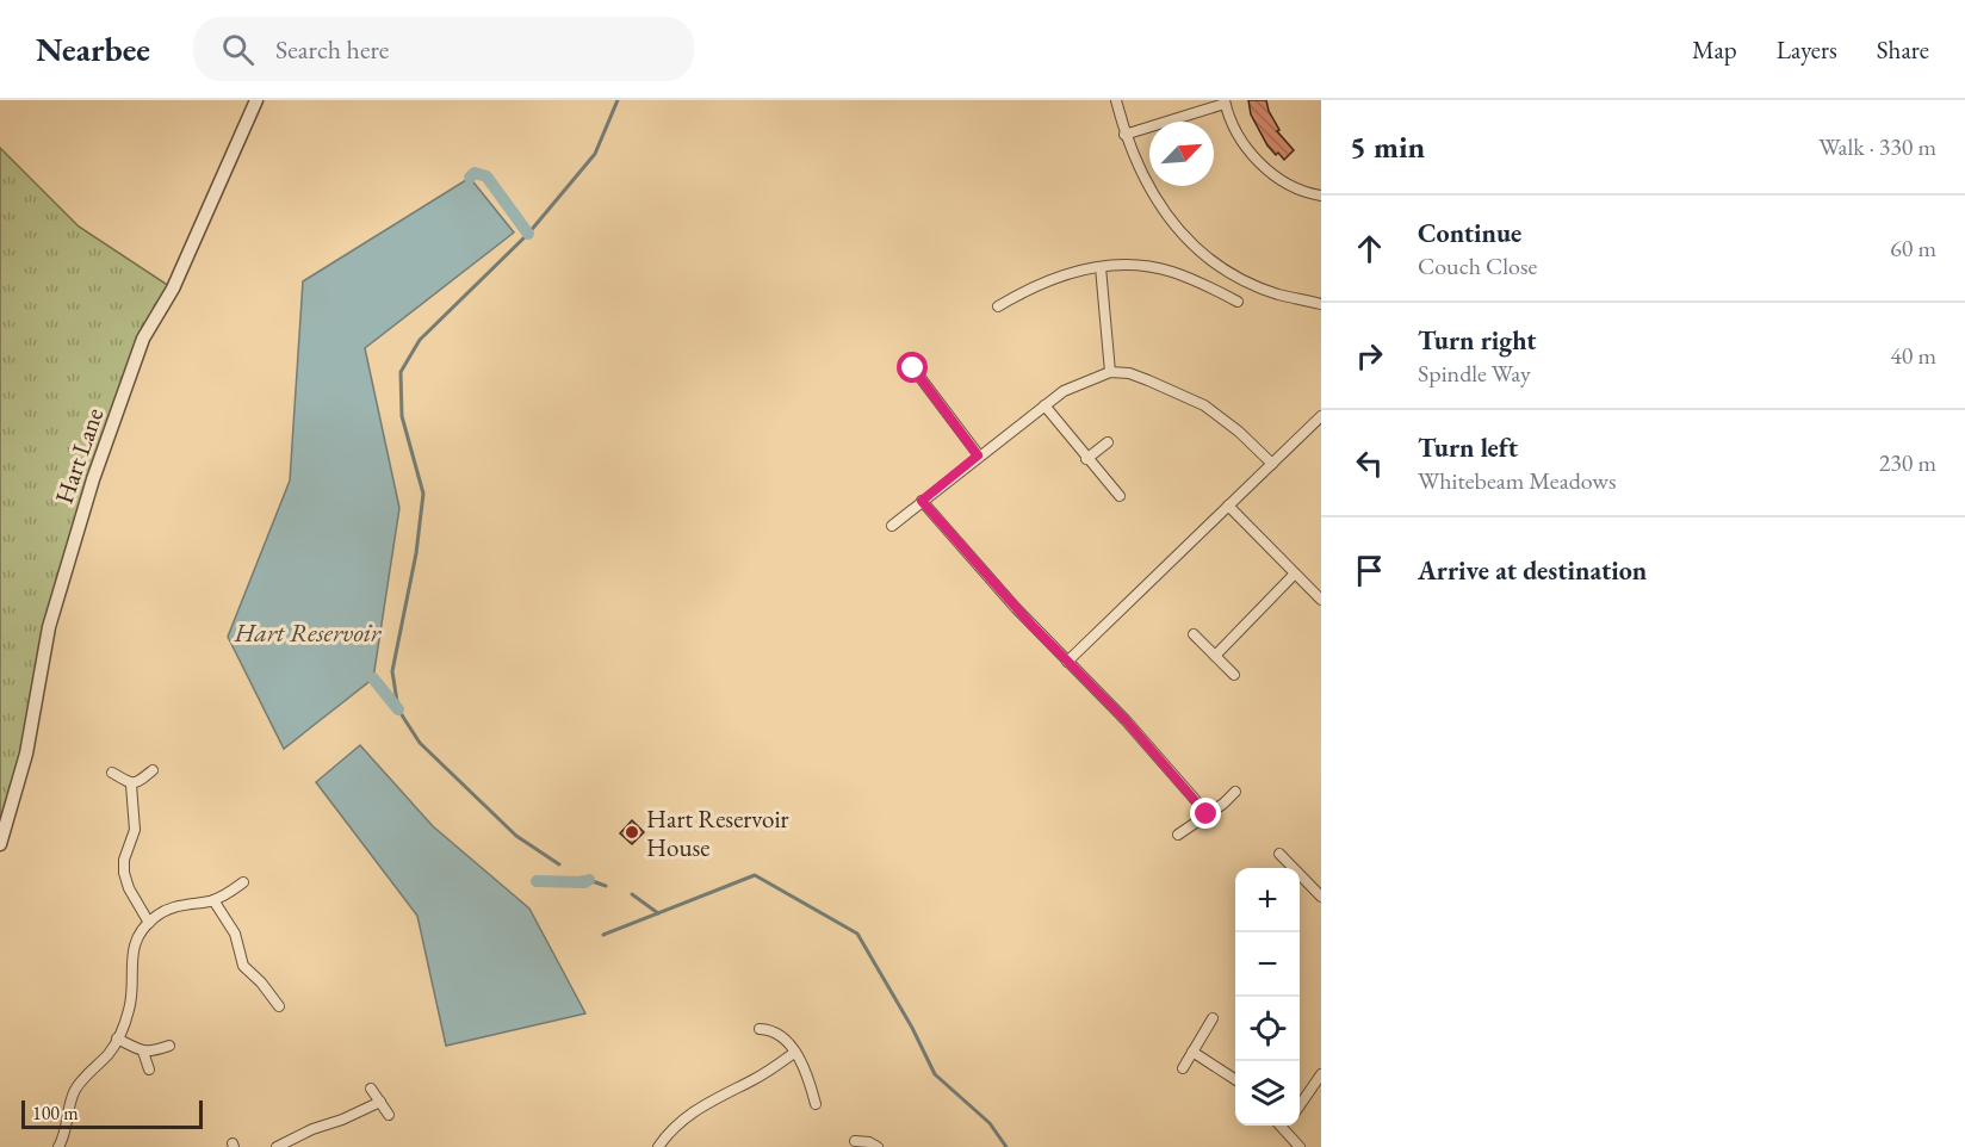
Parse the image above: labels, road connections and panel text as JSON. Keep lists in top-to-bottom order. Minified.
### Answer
{"streets":{"street":["Hart Lane"]},"water":["Hart Reservoir"],"places":["Hart Reservoir House"],"scale_bar":"100 m","north":"top right","page":{"header":"Nearbee","search":"Search here","nav":["Map","Layers","Share"],"heading":["5 min","Walk · 330 m"],"list":[["Continue","Couch Close","60 m"],["Turn right","Spindle Way","40 m"],["Turn left","Whitebeam Meadows","230 m"],"Arrive at destination"],"map_buttons":["+","−"],"scale":"100 m"}}
